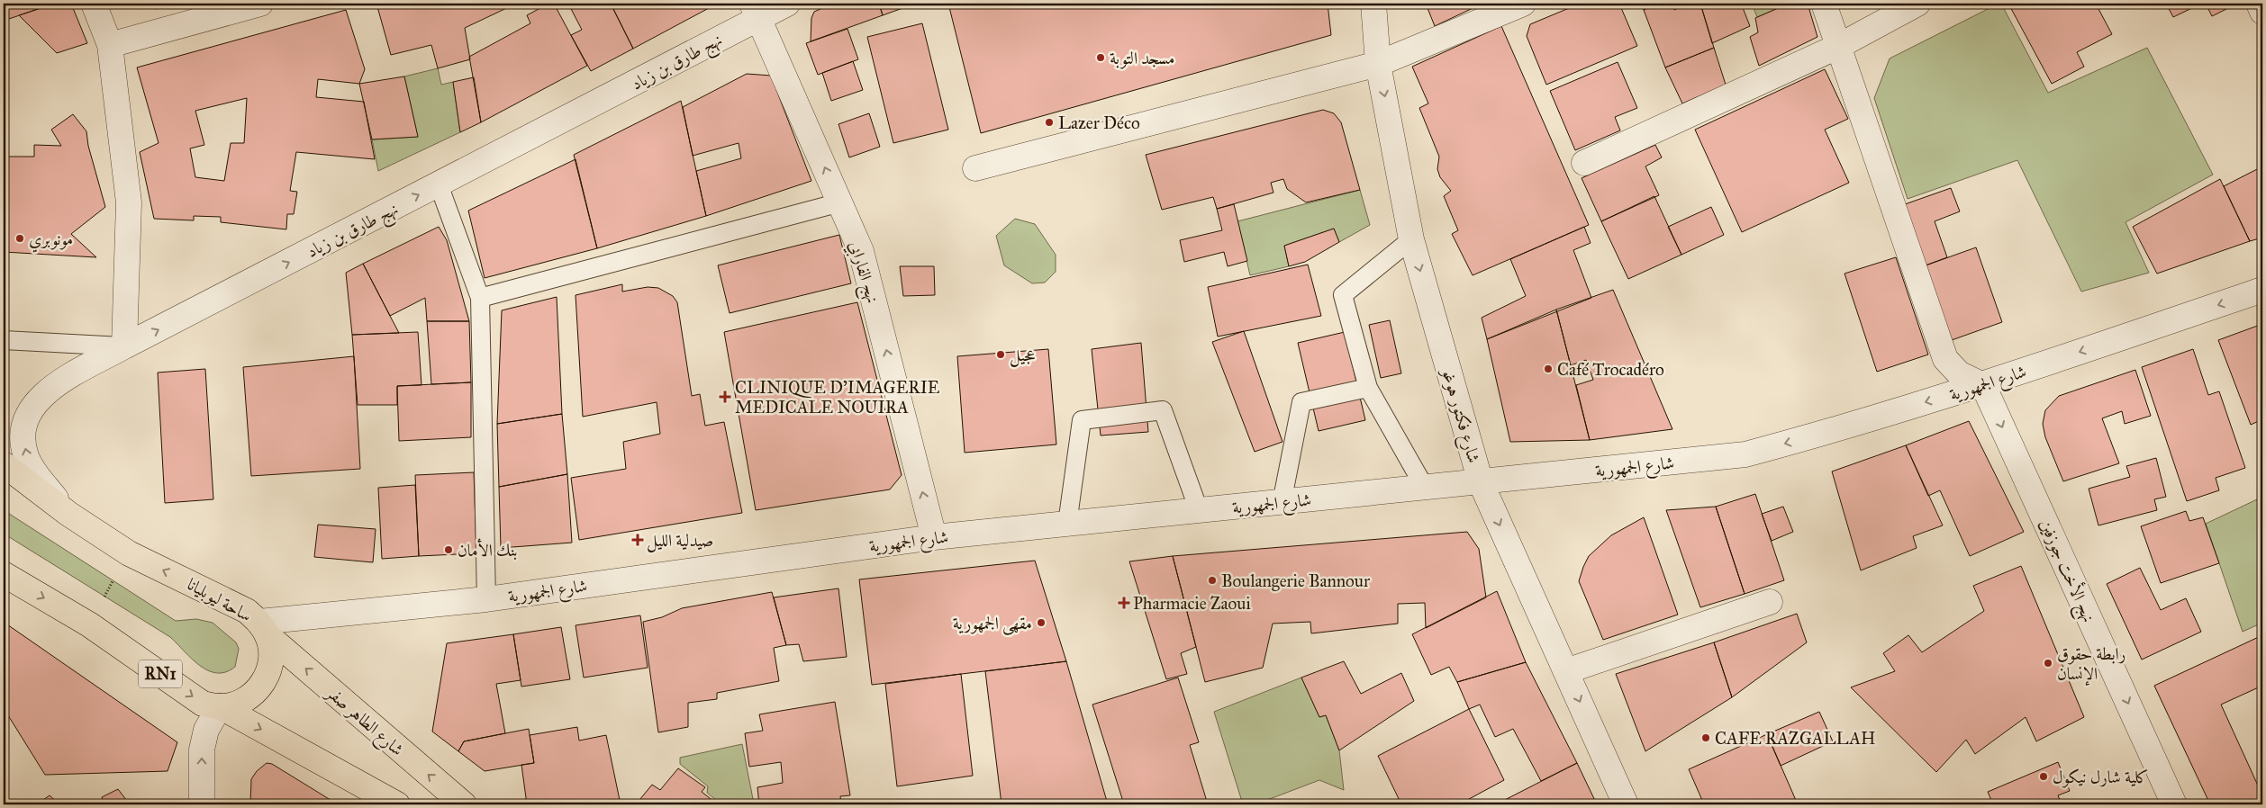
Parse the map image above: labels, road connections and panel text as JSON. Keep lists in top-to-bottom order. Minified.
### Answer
{"streets":{"main road":["ساحة ليوبليانا","RN1","شارع الطاهر صفر"],"street":["نهج طارق بن زياد","نهج الفارابي","شارع الجمهورية","شارع فكتور هوغو","نهج الأخت جوزفين"]},"crossings":[["نهج طارق بن زياد","نهج الفارابي"],["نهج طارق بن زياد","ساحة ليوبليانا"],["نهج الفارابي","شارع الجمهورية"],["شارع الجمهورية","شارع فكتور هوغو"],["شارع الجمهورية","نهج الأخت جوزفين"],["شارع الجمهورية","ساحة ليوبليانا"],["شارع الجمهورية","شارع الطاهر صفر"],["ساحة ليوبليانا","RN1"],["ساحة ليوبليانا","شارع الطاهر صفر"]],"one_way":["نهج طارق بن زياد","نهج الفارابي","شارع الجمهورية","شارع فكتور هوغو","نهج الأخت جوزفين"],"places":{"other":["مسجد التوبة","Lazer Déco","مونوبري","عجيل","Café Trocadéro","بنك الأمان","Boulangerie Bannour","مقهى الجمهورية","رابطة حقوق الإنسان","CAFE RAZGALLAH","كلية شارل نيكول"],"health":["CLINIQUE D'IMAGERIE MEDICALE NOUIRA","صيدلية الليل","Pharmacie Zaoui"]}}
